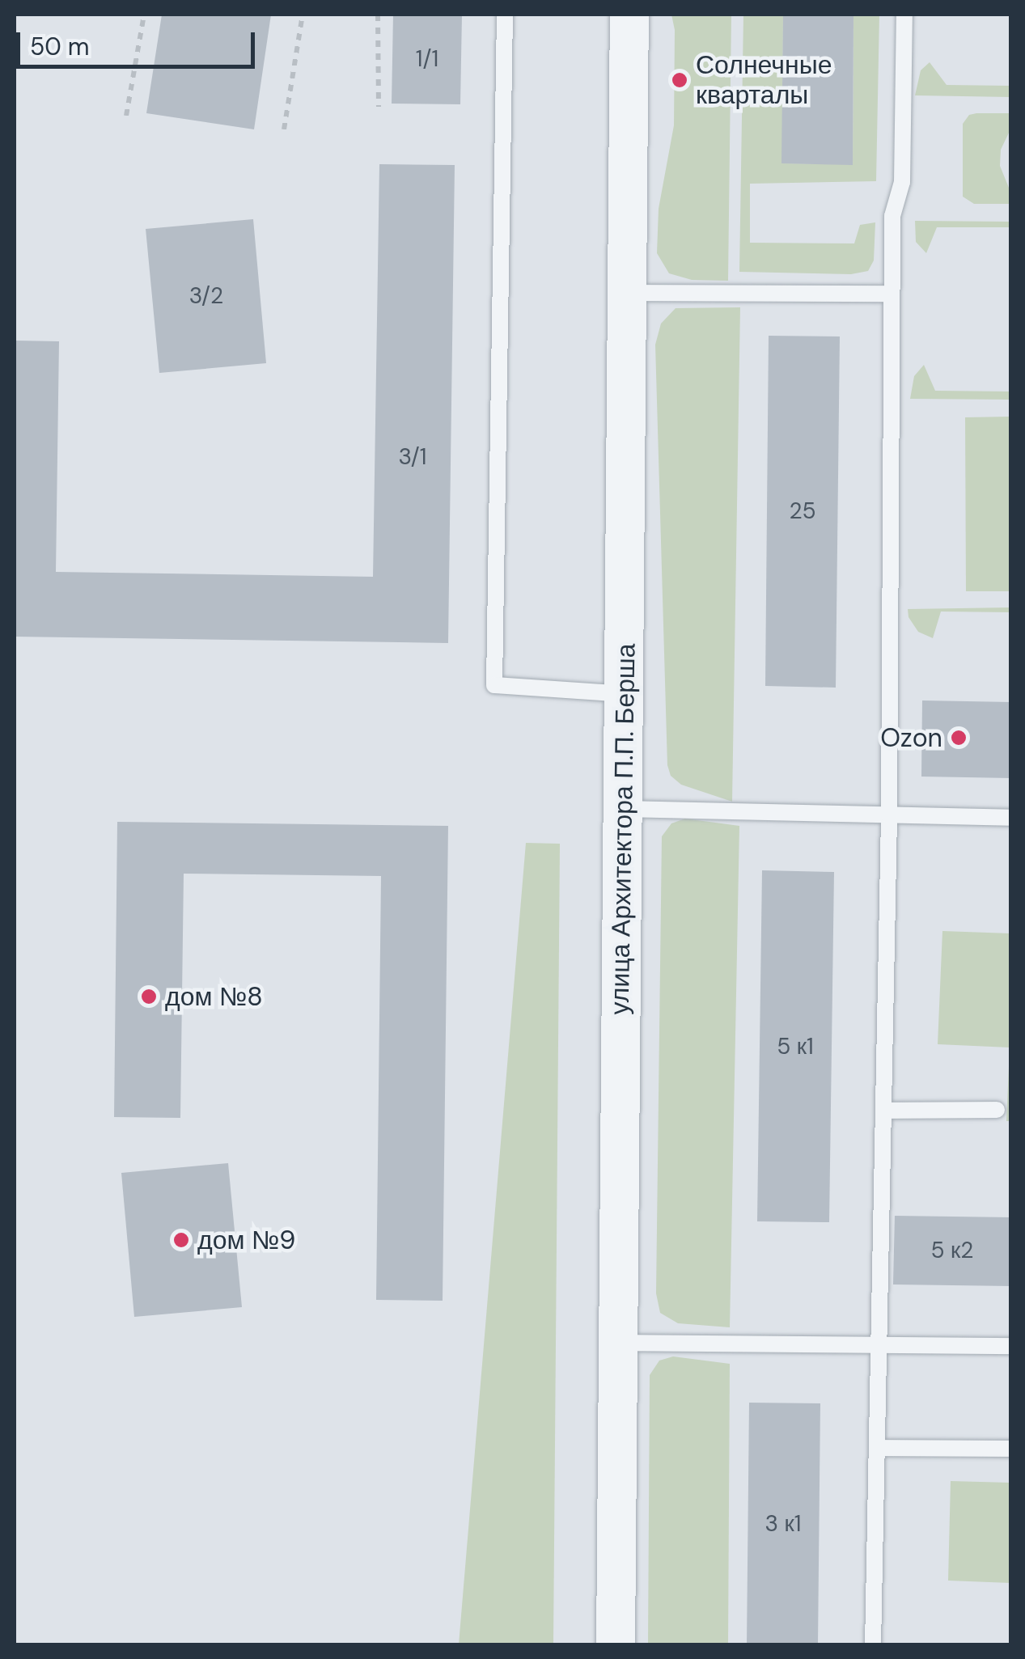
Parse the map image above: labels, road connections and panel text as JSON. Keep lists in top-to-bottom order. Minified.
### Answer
{"streets":{"street":["улица Архитектора П.П. Берша"]},"places":["Солнечные кварталы","Ozon","дом №8","дом №9"],"house_numbers":["1/1","3/2","3/1","25","5 к1","5 к2","3 к1"],"scale_bar":"50 m"}
